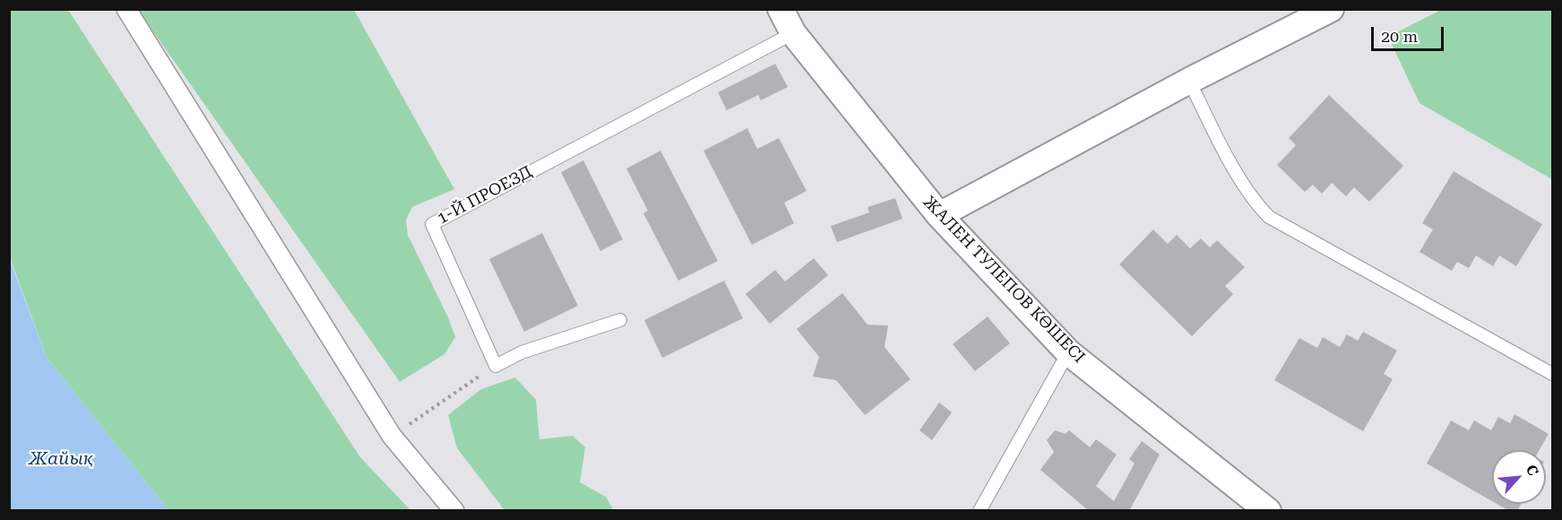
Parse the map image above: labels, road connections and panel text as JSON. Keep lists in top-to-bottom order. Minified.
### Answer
{"streets":{"street":["ЖАЛЕН ТУЛЕПОВ КӨШЕСІ"],"lane":["1-Й ПРОЕЗД"]},"crossings":[["1-Й ПРОЕЗД","ЖАЛЕН ТУЛЕПОВ КӨШЕСІ"]],"water":["Жайық"],"scale_bar":"20 m","north":"top right"}
